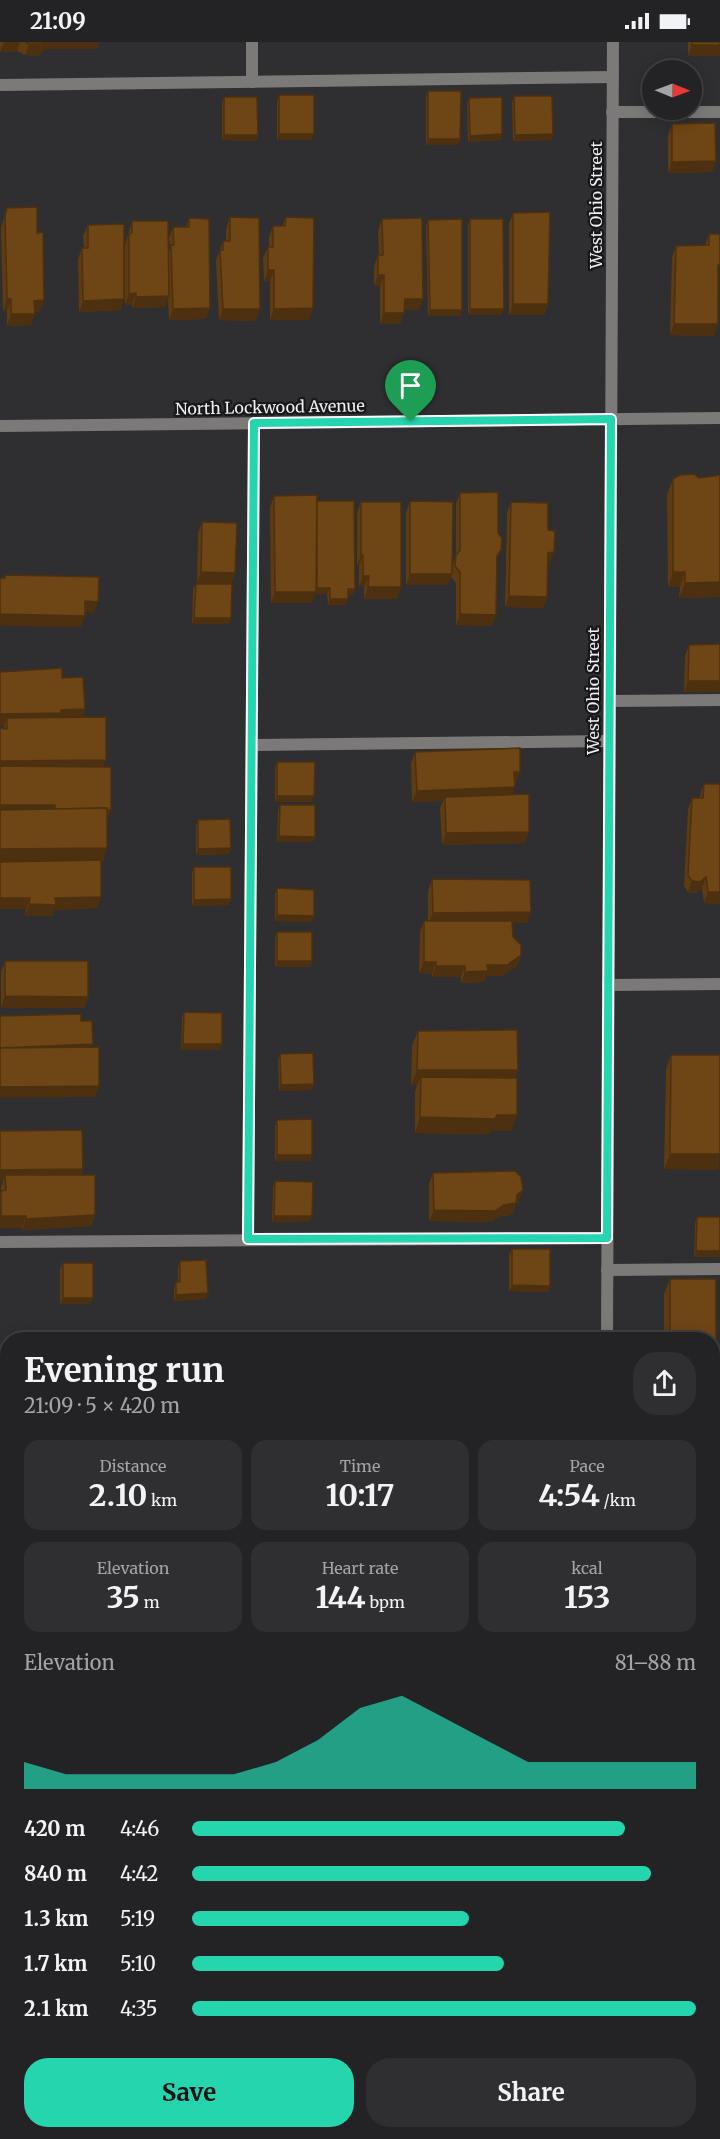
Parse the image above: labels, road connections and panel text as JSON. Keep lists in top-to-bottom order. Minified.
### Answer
{"streets":{"street":["West Ohio Street","North Lockwood Avenue"]},"crossings":[["West Ohio Street","North Lockwood Avenue"]],"north":"right","page":{"status":"21:09","heading":["Evening run","21:09 · 5 × 420 m"],"stats":[["Distance","2.10 km"],["Time","10:17"],["Pace","4:54 /km"],["Elevation","35 m"],["Heart rate","144 bpm"],["kcal","153"]],"chart":["Elevation","81–88 m"],"list":[{"name":"420 m","note":"4:46"},{"name":"840 m","note":"4:42"},{"name":"1.3 km","note":"5:19"},{"name":"1.7 km","note":"5:10"},{"name":"2.1 km","note":"4:35"}],"buttons":["Save","Share"]}}
